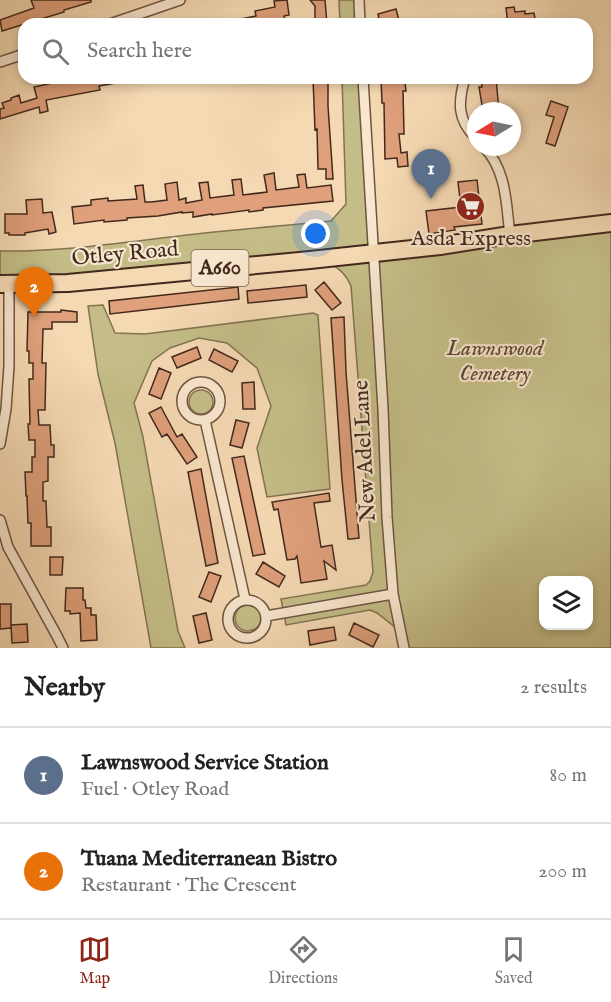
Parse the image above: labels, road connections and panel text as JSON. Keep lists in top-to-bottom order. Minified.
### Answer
{"streets":{"highway":["Otley Road","A660"],"street":["New Adel Lane"]},"crossings":[["Otley Road","New Adel Lane"]],"parks":["Lawnswood Cemetery"],"places":{"supermarket":["Asda Express"]},"north":"left","page":{"search":"Search here","pins":["1","2"],"heading":["Nearby","2 results"],"list":[{"mark":"1","name":"Lawnswood Service Station","note":"Fuel · Otley Road","value":"80 m"},{"mark":"2","name":"Tuana Mediterranean Bistro","note":"Restaurant · The Crescent","value":"200 m"}],"nav":["Map","Directions","Saved"]}}
